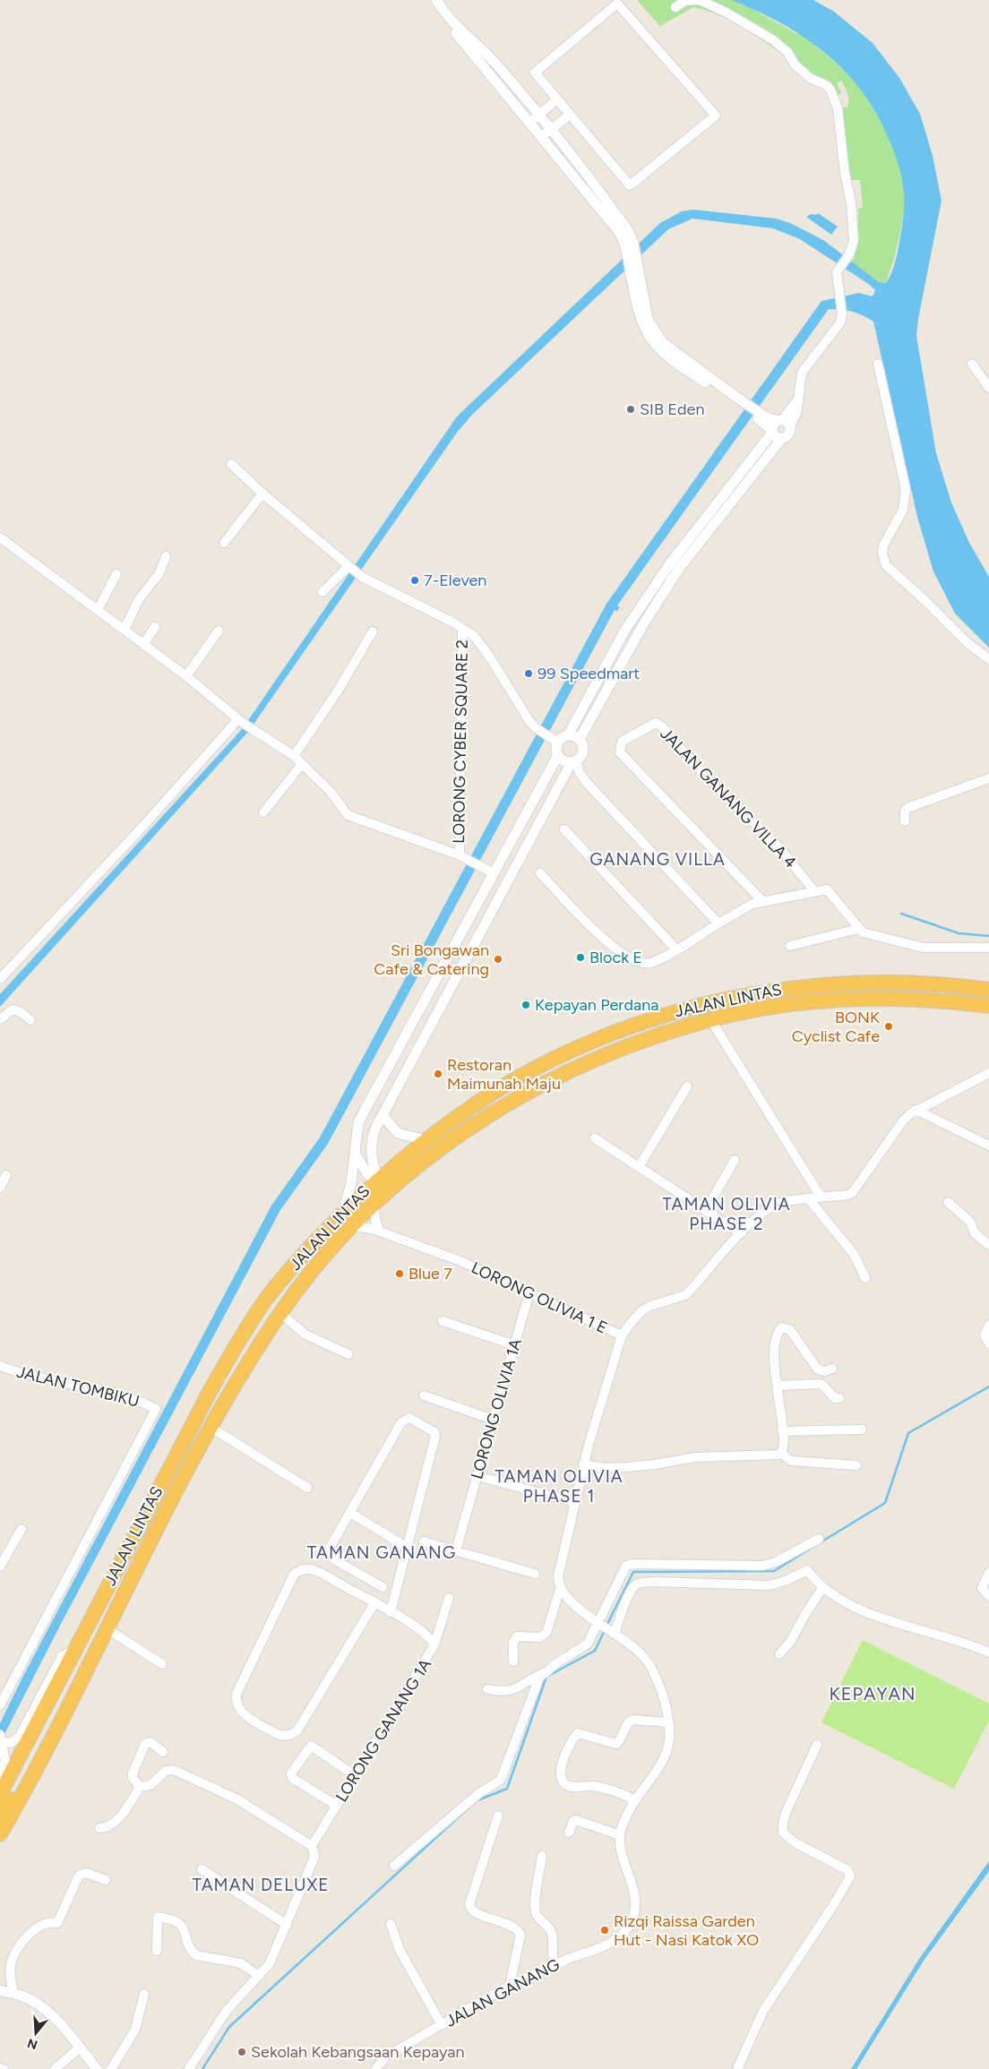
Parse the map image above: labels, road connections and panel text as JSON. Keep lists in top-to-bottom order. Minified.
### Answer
{"streets":{"highway":["JALAN LINTAS"],"street":["LORONG CYBER SQUARE 2","JALAN GANANG VILLA 4","LORONG OLIVIA 1 E","JALAN TOMBIKU","LORONG OLIVIA 1A","LORONG GANANG 1A","JALAN GANANG"]},"crossings":[["JALAN LINTAS","LORONG OLIVIA 1 E"],["LORONG OLIVIA 1 E","LORONG OLIVIA 1A"]],"districts":["GANANG VILLA","TAMAN OLIVIA PHASE 2","TAMAN OLIVIA PHASE 1","TAMAN GANANG","KEPAYAN","TAMAN DELUXE"],"places":["SIB Eden","7-Eleven","99 Speedmart","Block E","Sri Bongawan Cafe & Catering","Kepayan Perdana","BONK Cyclist Cafe","Restoran Maimunah Maju","Blue 7","Rizqi Raissa Garden Hut - Nasi Katok XO","Sekolah Kebangsaan Kepayan"],"north":"bottom"}
